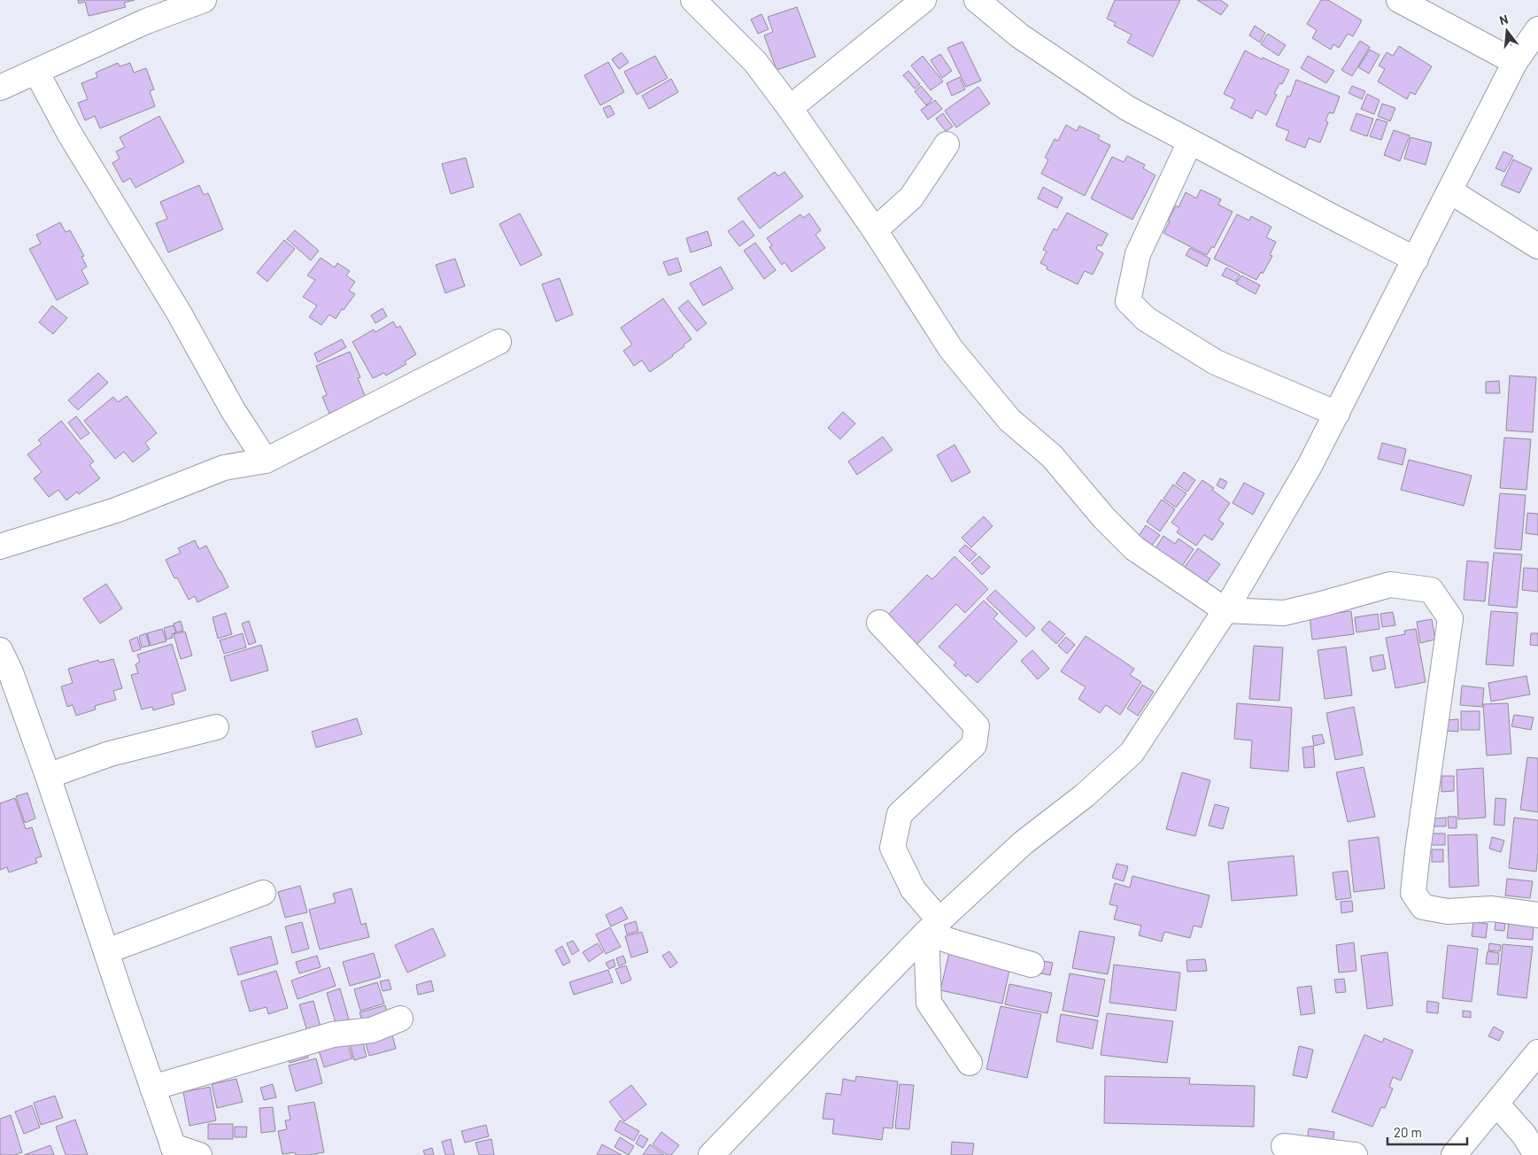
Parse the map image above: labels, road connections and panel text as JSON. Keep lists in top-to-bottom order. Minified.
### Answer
{"scale_bar":"20 m","north":"top"}
